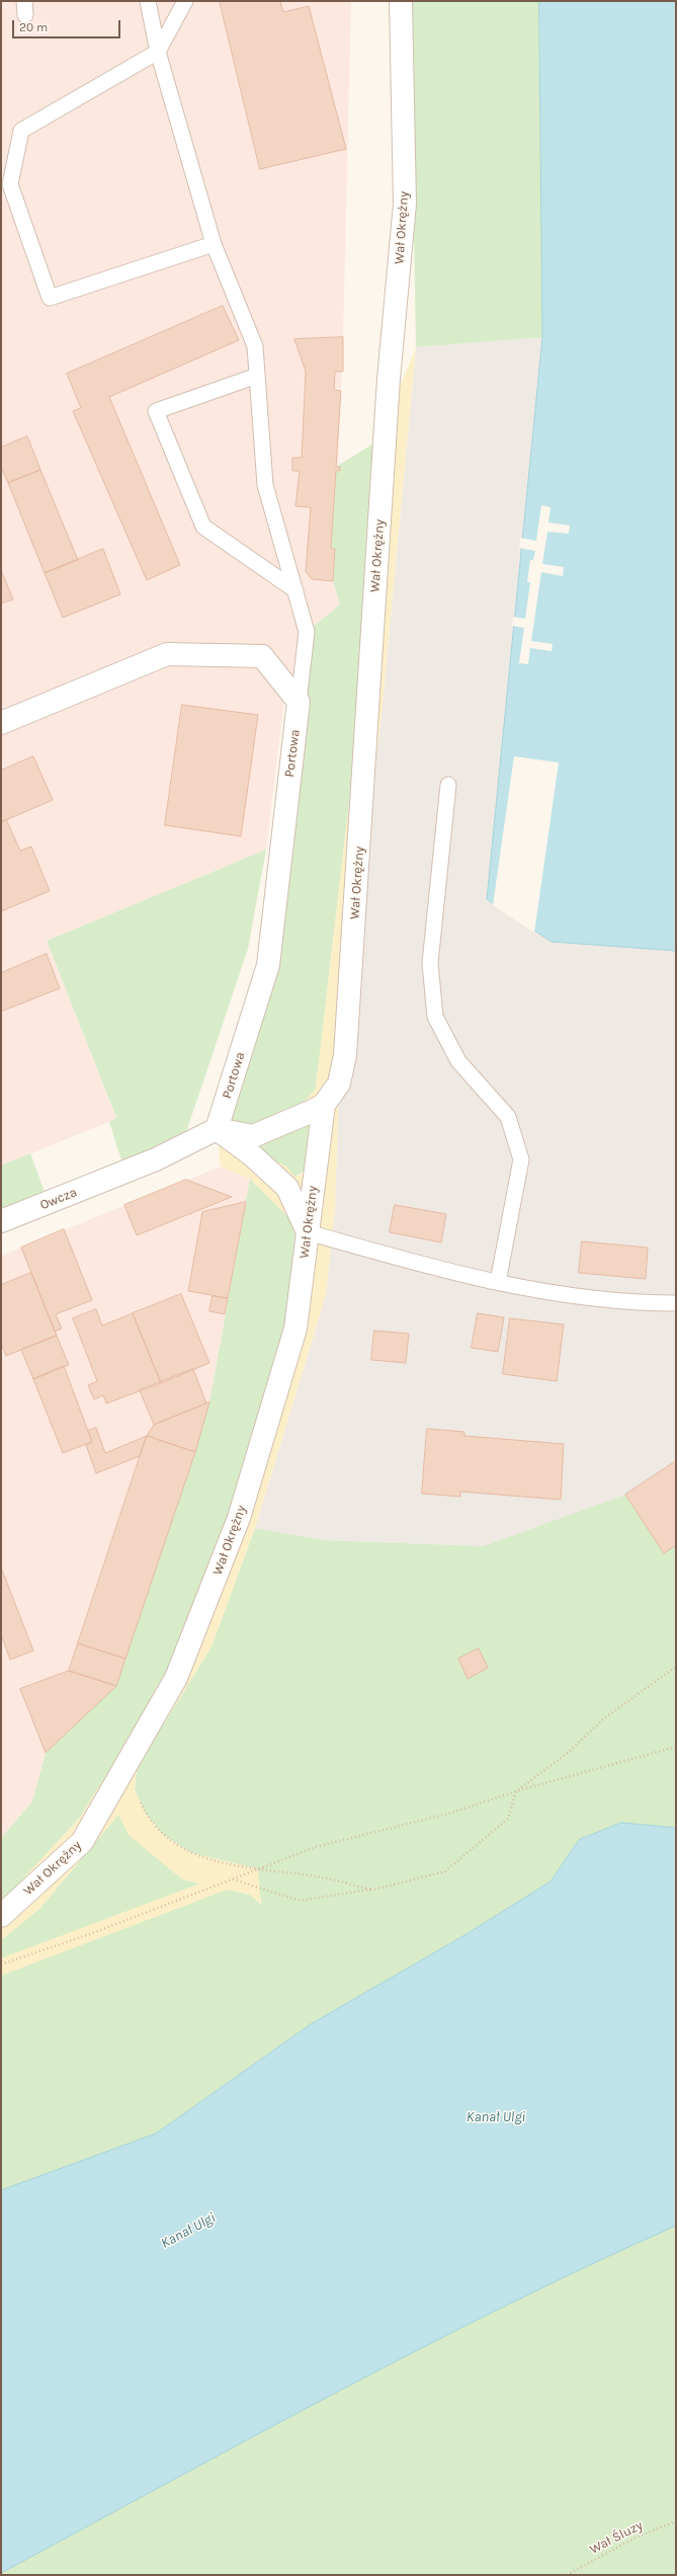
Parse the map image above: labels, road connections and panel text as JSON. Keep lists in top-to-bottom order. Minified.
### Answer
{"streets":{"street":["Wał Okrężny","Portowa","Owcza"],"path":["Wał Śluzy"]},"crossings":[["Portowa","Owcza"]],"water":["Kanał Ulgi"],"scale_bar":"20 m"}
